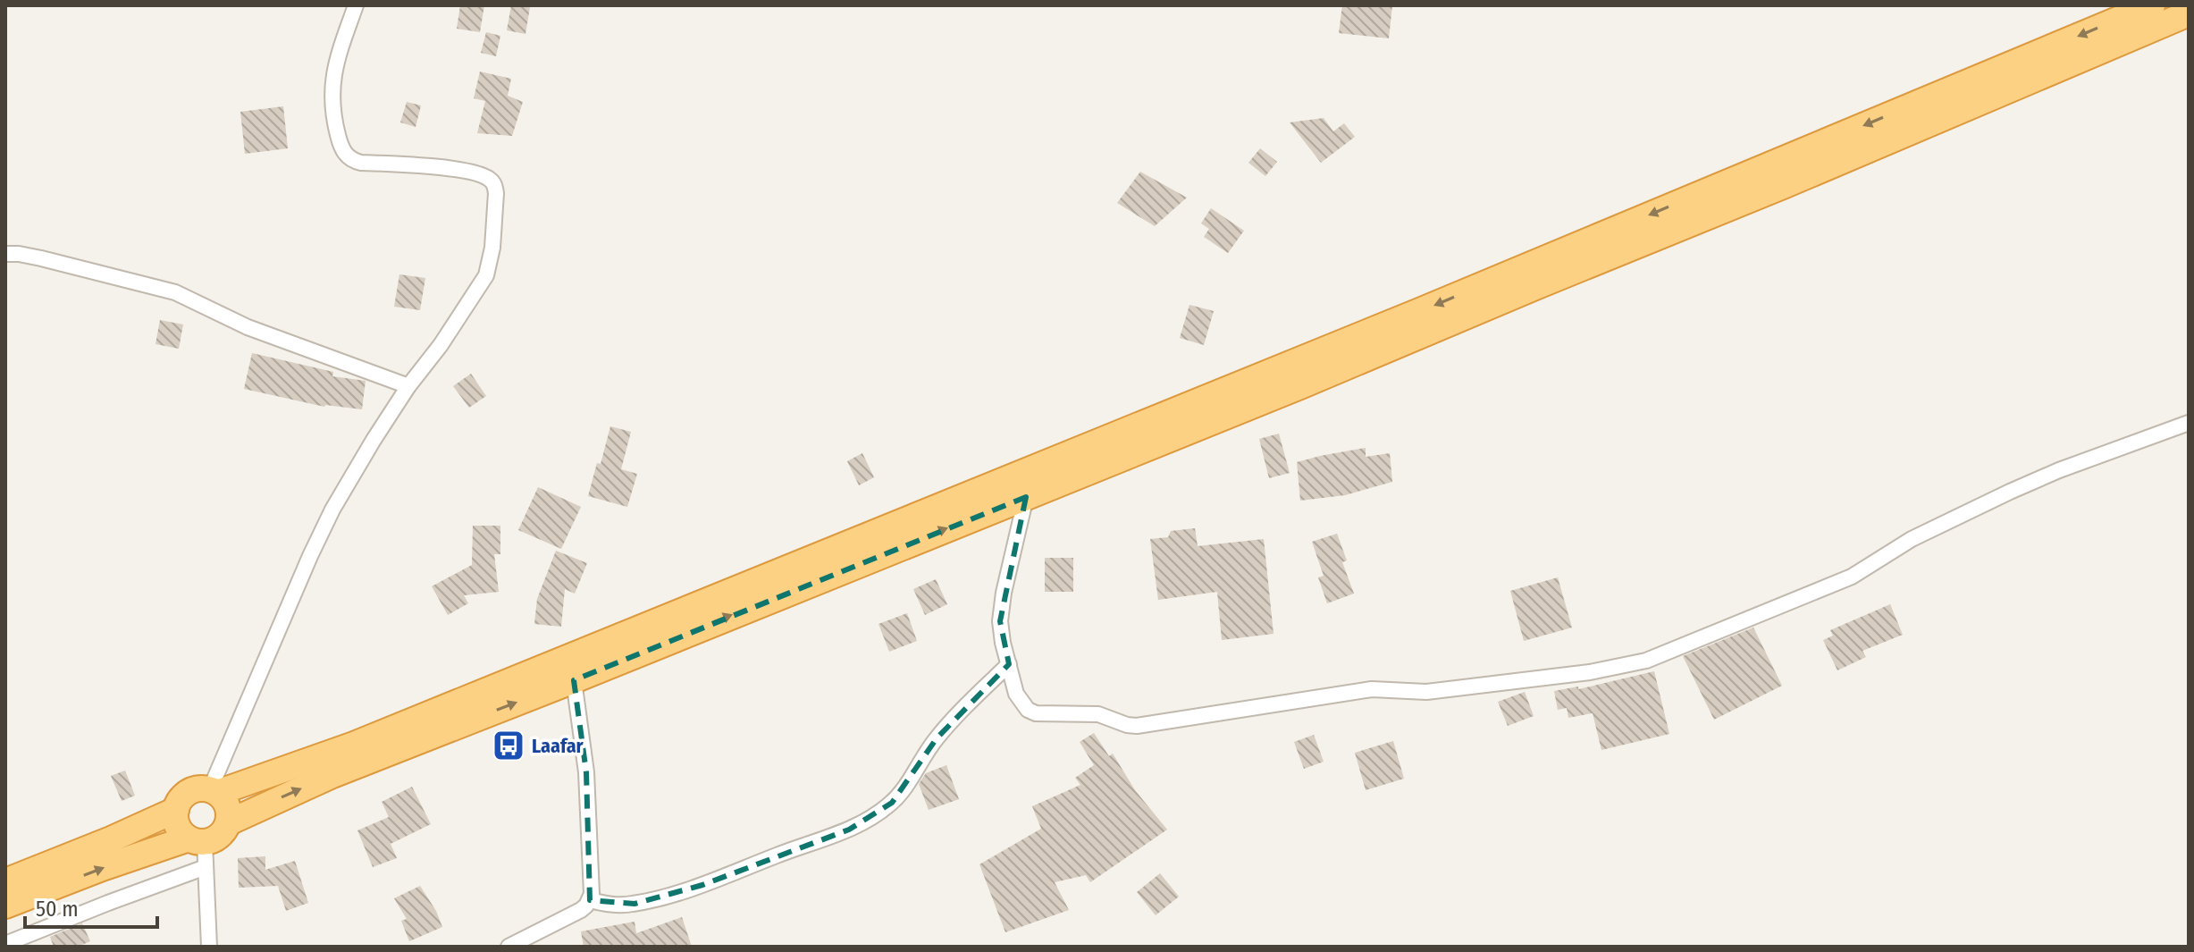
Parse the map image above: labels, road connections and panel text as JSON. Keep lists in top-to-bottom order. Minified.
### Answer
{"places":{"bus stop":["Laafar"]},"scale_bar":"50 m"}
